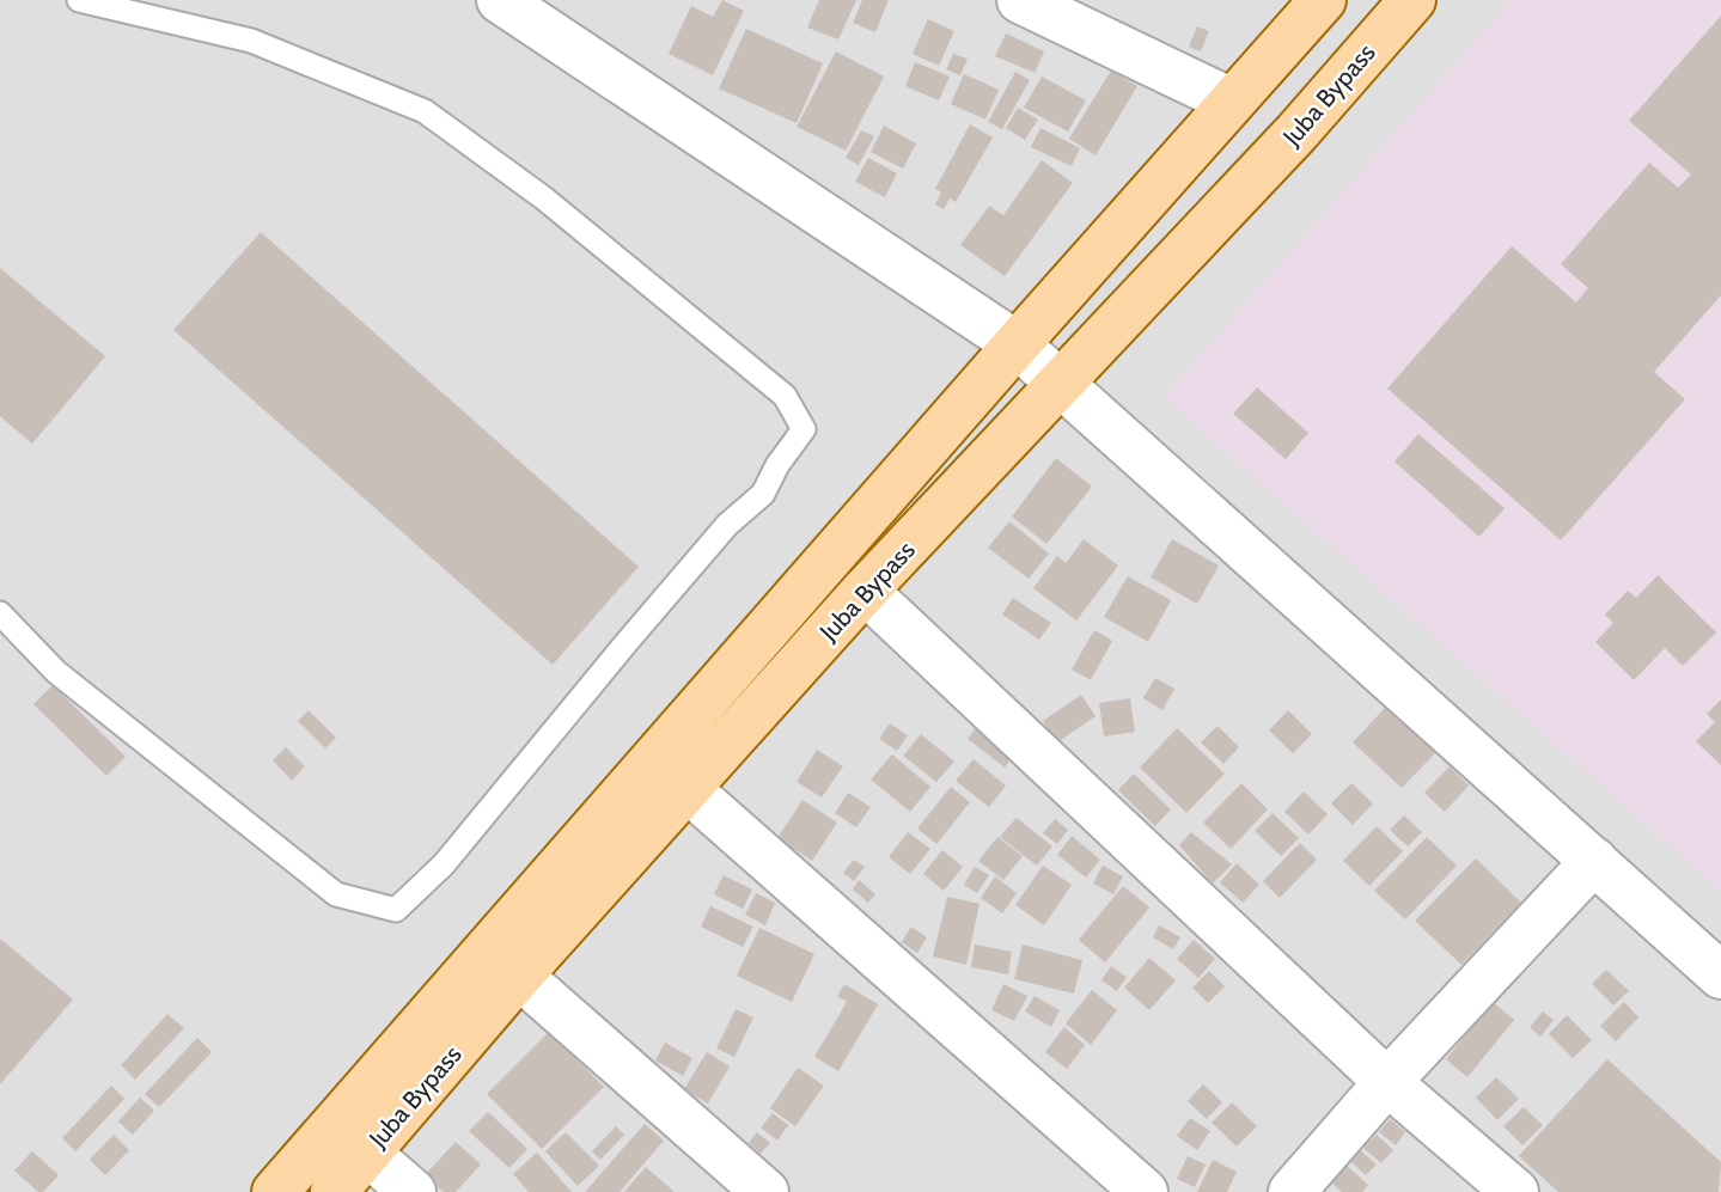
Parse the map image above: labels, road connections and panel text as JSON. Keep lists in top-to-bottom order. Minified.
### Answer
{"streets":{"main road":["Juba Bypass"]}}
